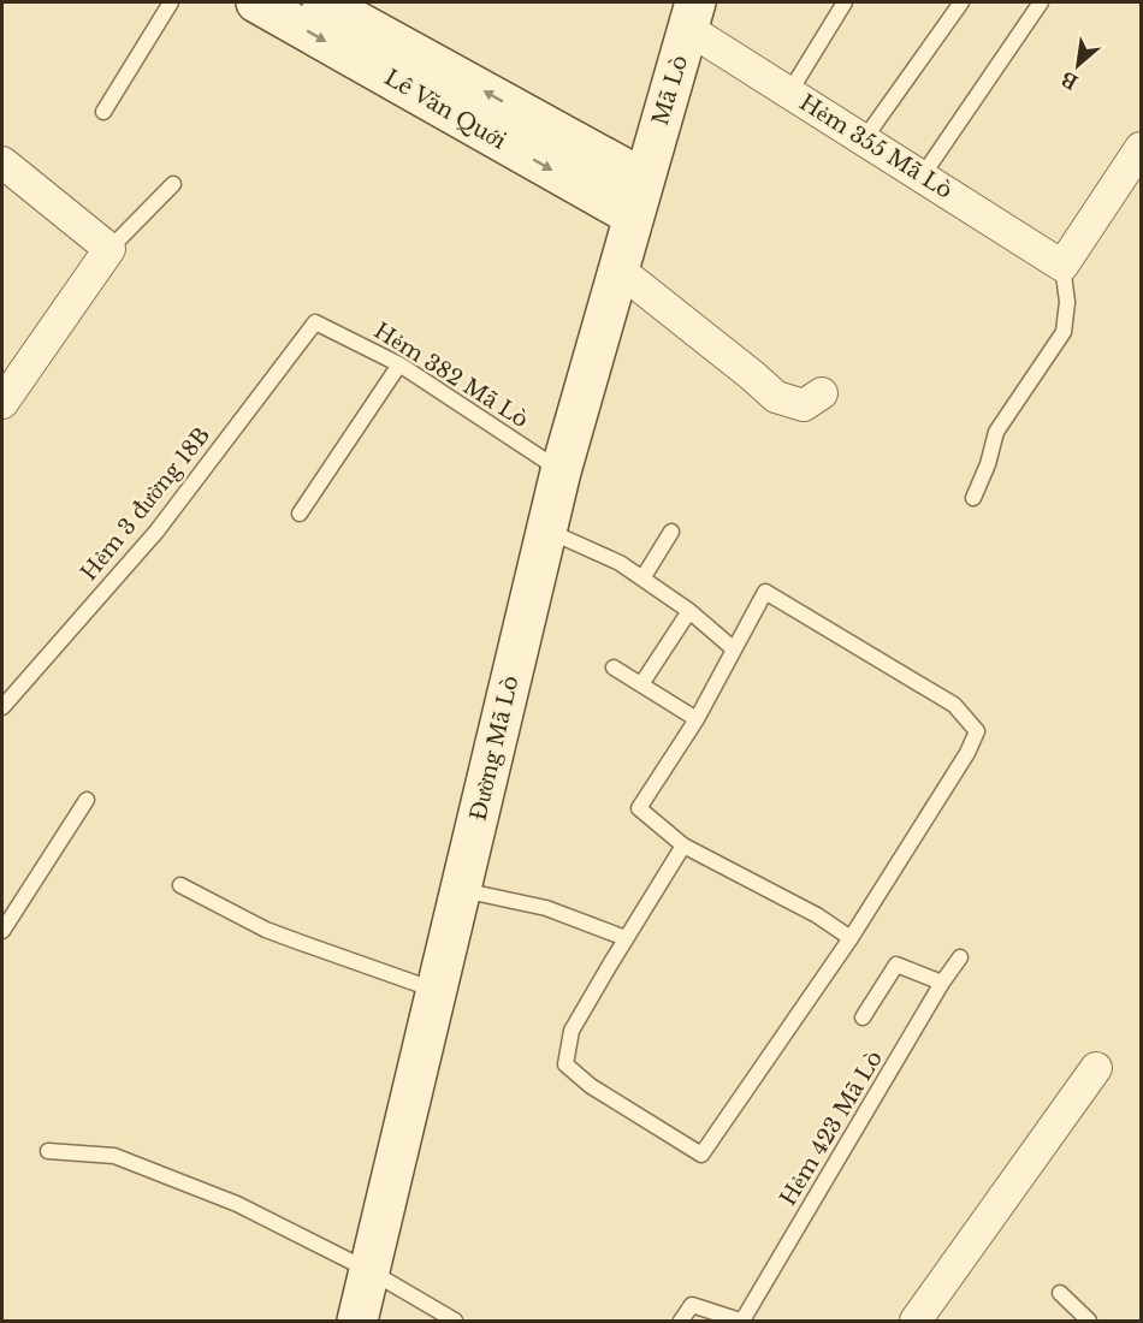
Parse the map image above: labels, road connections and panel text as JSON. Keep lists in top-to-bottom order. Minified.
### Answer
{"streets":{"main road":["Mã Lò","Lê Văn Quới","Đường Mã Lò"],"street":["Hẻm 355 Mã Lò"],"lane":["Hẻm 382 Mã Lò","Hẻm 3 đường 18B","Hẻm 423 Mã Lò"]},"crossings":[["Mã Lò","Lê Văn Quới"],["Mã Lò","Hẻm 355 Mã Lò"],["Mã Lò","Đường Mã Lò"],["Lê Văn Quới","Đường Mã Lò"],["Hẻm 382 Mã Lò","Hẻm 3 đường 18B"],["Hẻm 382 Mã Lò","Đường Mã Lò"]],"north":"bottom left"}
